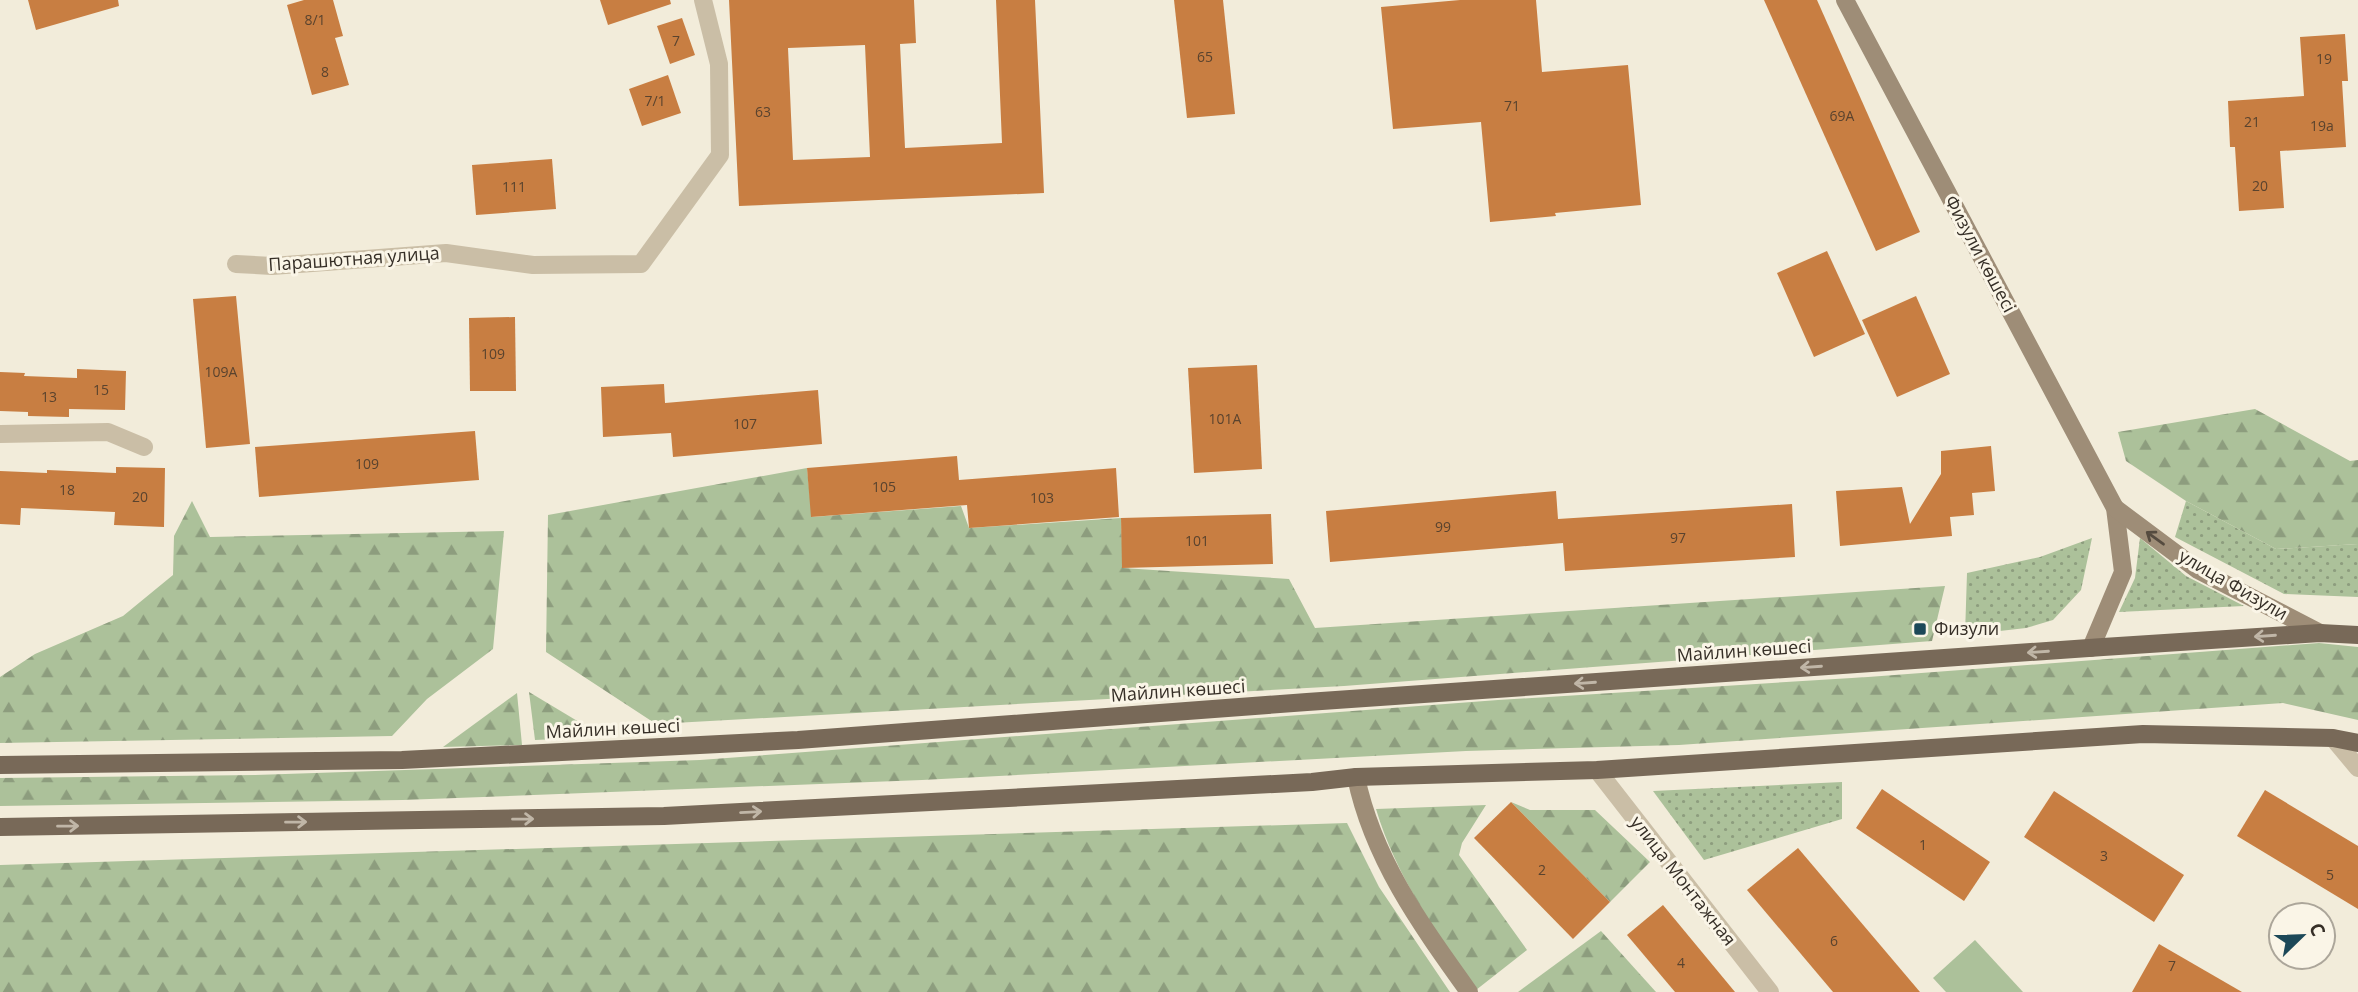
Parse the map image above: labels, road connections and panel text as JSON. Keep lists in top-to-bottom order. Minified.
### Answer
{"streets":{"main road":["Майлин көшесі"],"street":["Физули көшесі","Парашютная улица","улица Физули","улица Монтажная"]},"crossings":[["Физули көшесі","улица Физули"],["улица Физули","Майлин көшесі"]],"one_way":["улица Физули"],"places":{"transit":["Физули"]},"house_numbers":["8/1","7","65","19","8","7/1","71","63","69А","21","19а","20","111","109","109А","15","13","101А","107","109","105","18","20","103","99","97","101","1","3","2","5","6","4","7"],"north":"top right"}
